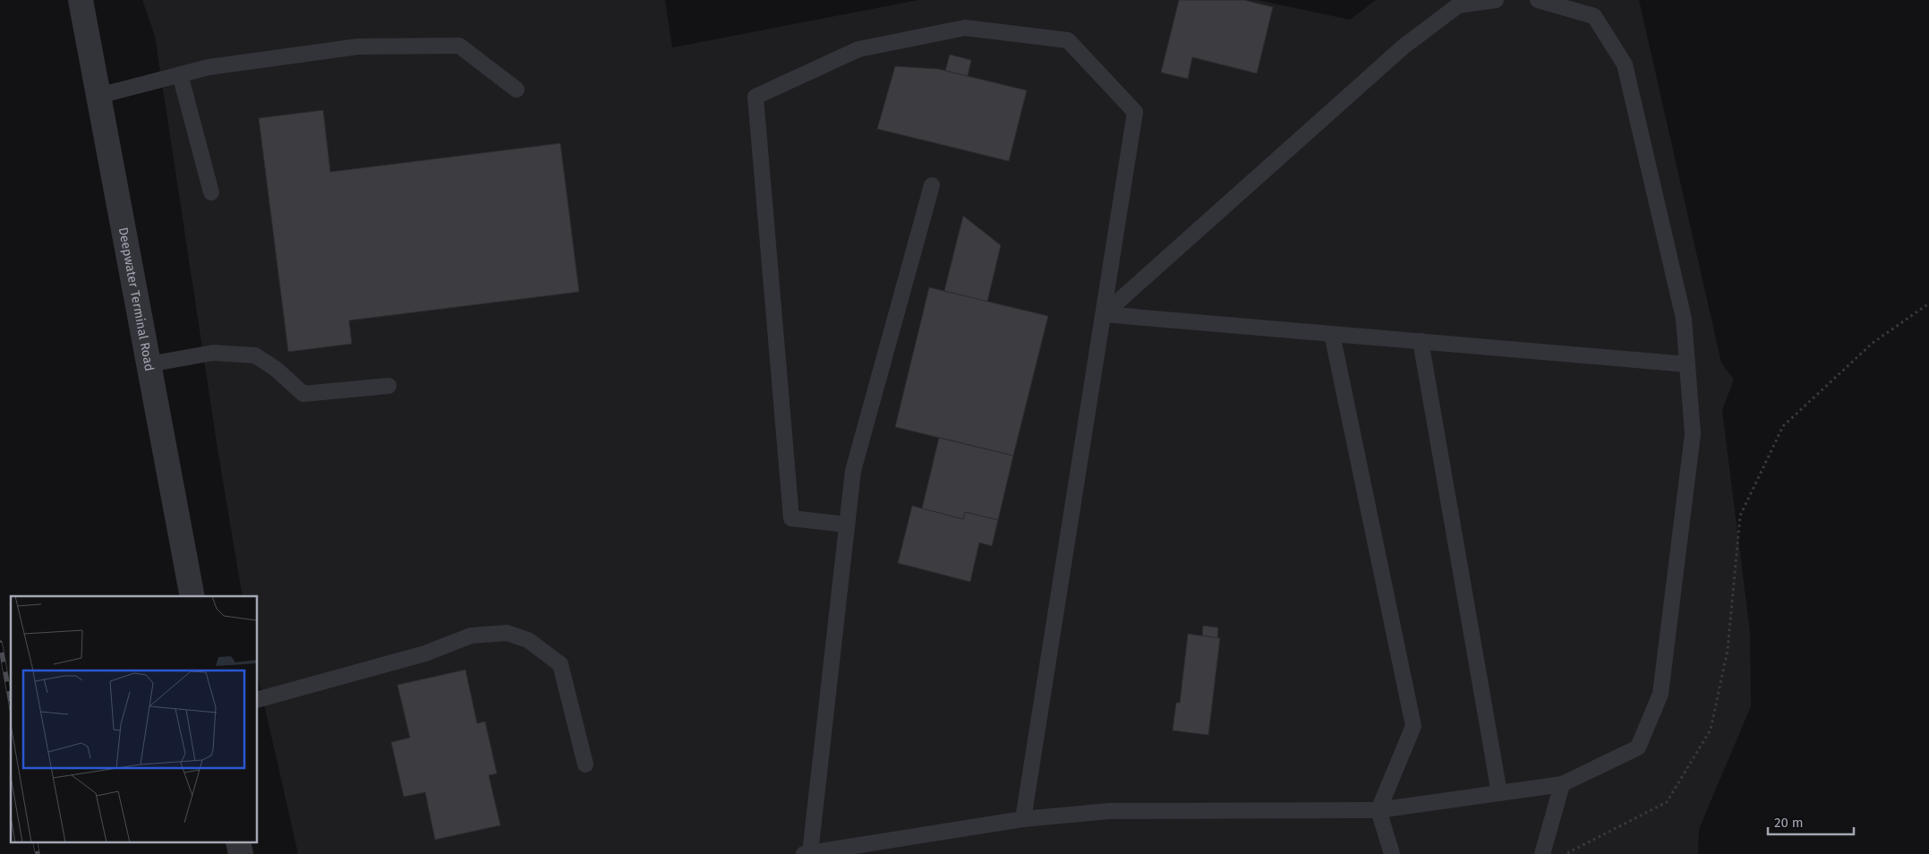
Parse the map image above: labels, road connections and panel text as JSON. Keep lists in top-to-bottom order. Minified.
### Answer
{"streets":{"street":["Deepwater Terminal Road"]},"scale_bar":"20 m"}
